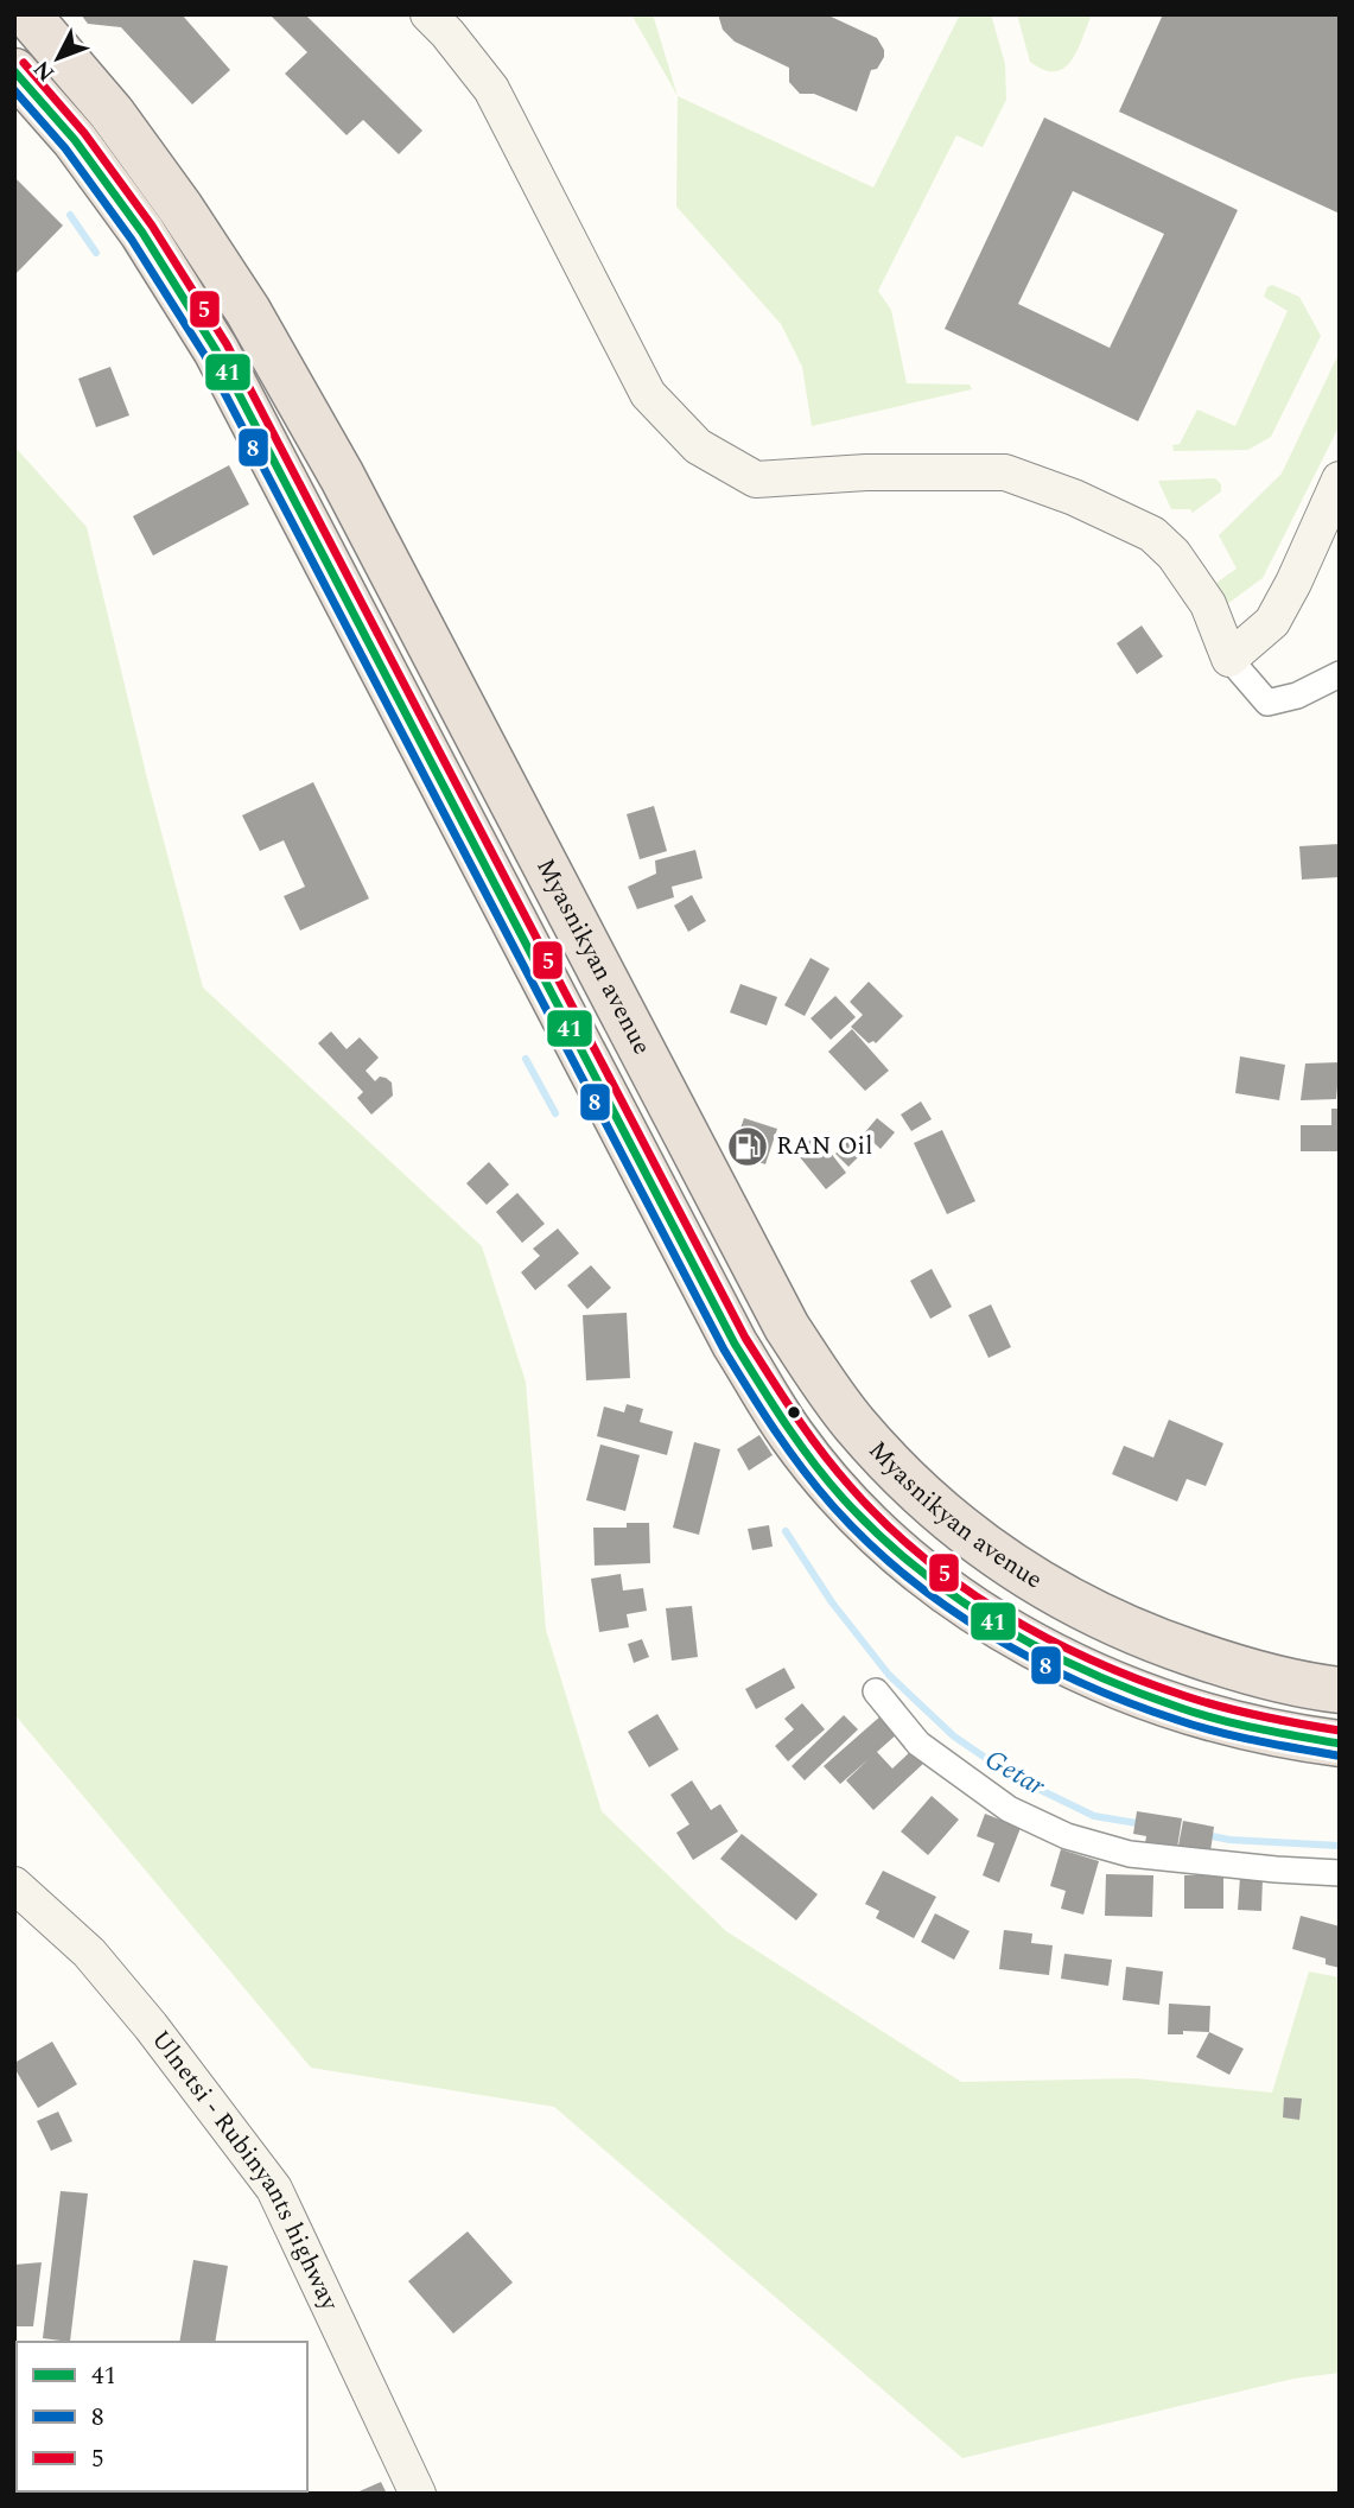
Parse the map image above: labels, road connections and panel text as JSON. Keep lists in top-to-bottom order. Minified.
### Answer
{"streets":{"highway":["Myasnikyan avenue"],"street":["Ulnetsi - Rubinyants highway"]},"water":["Getar"],"places":{"fuel station":["RAN Oil"]},"lines":["transit line 5","transit line 41","transit line 8"],"legend":["41","8","5"],"north":"bottom left"}
